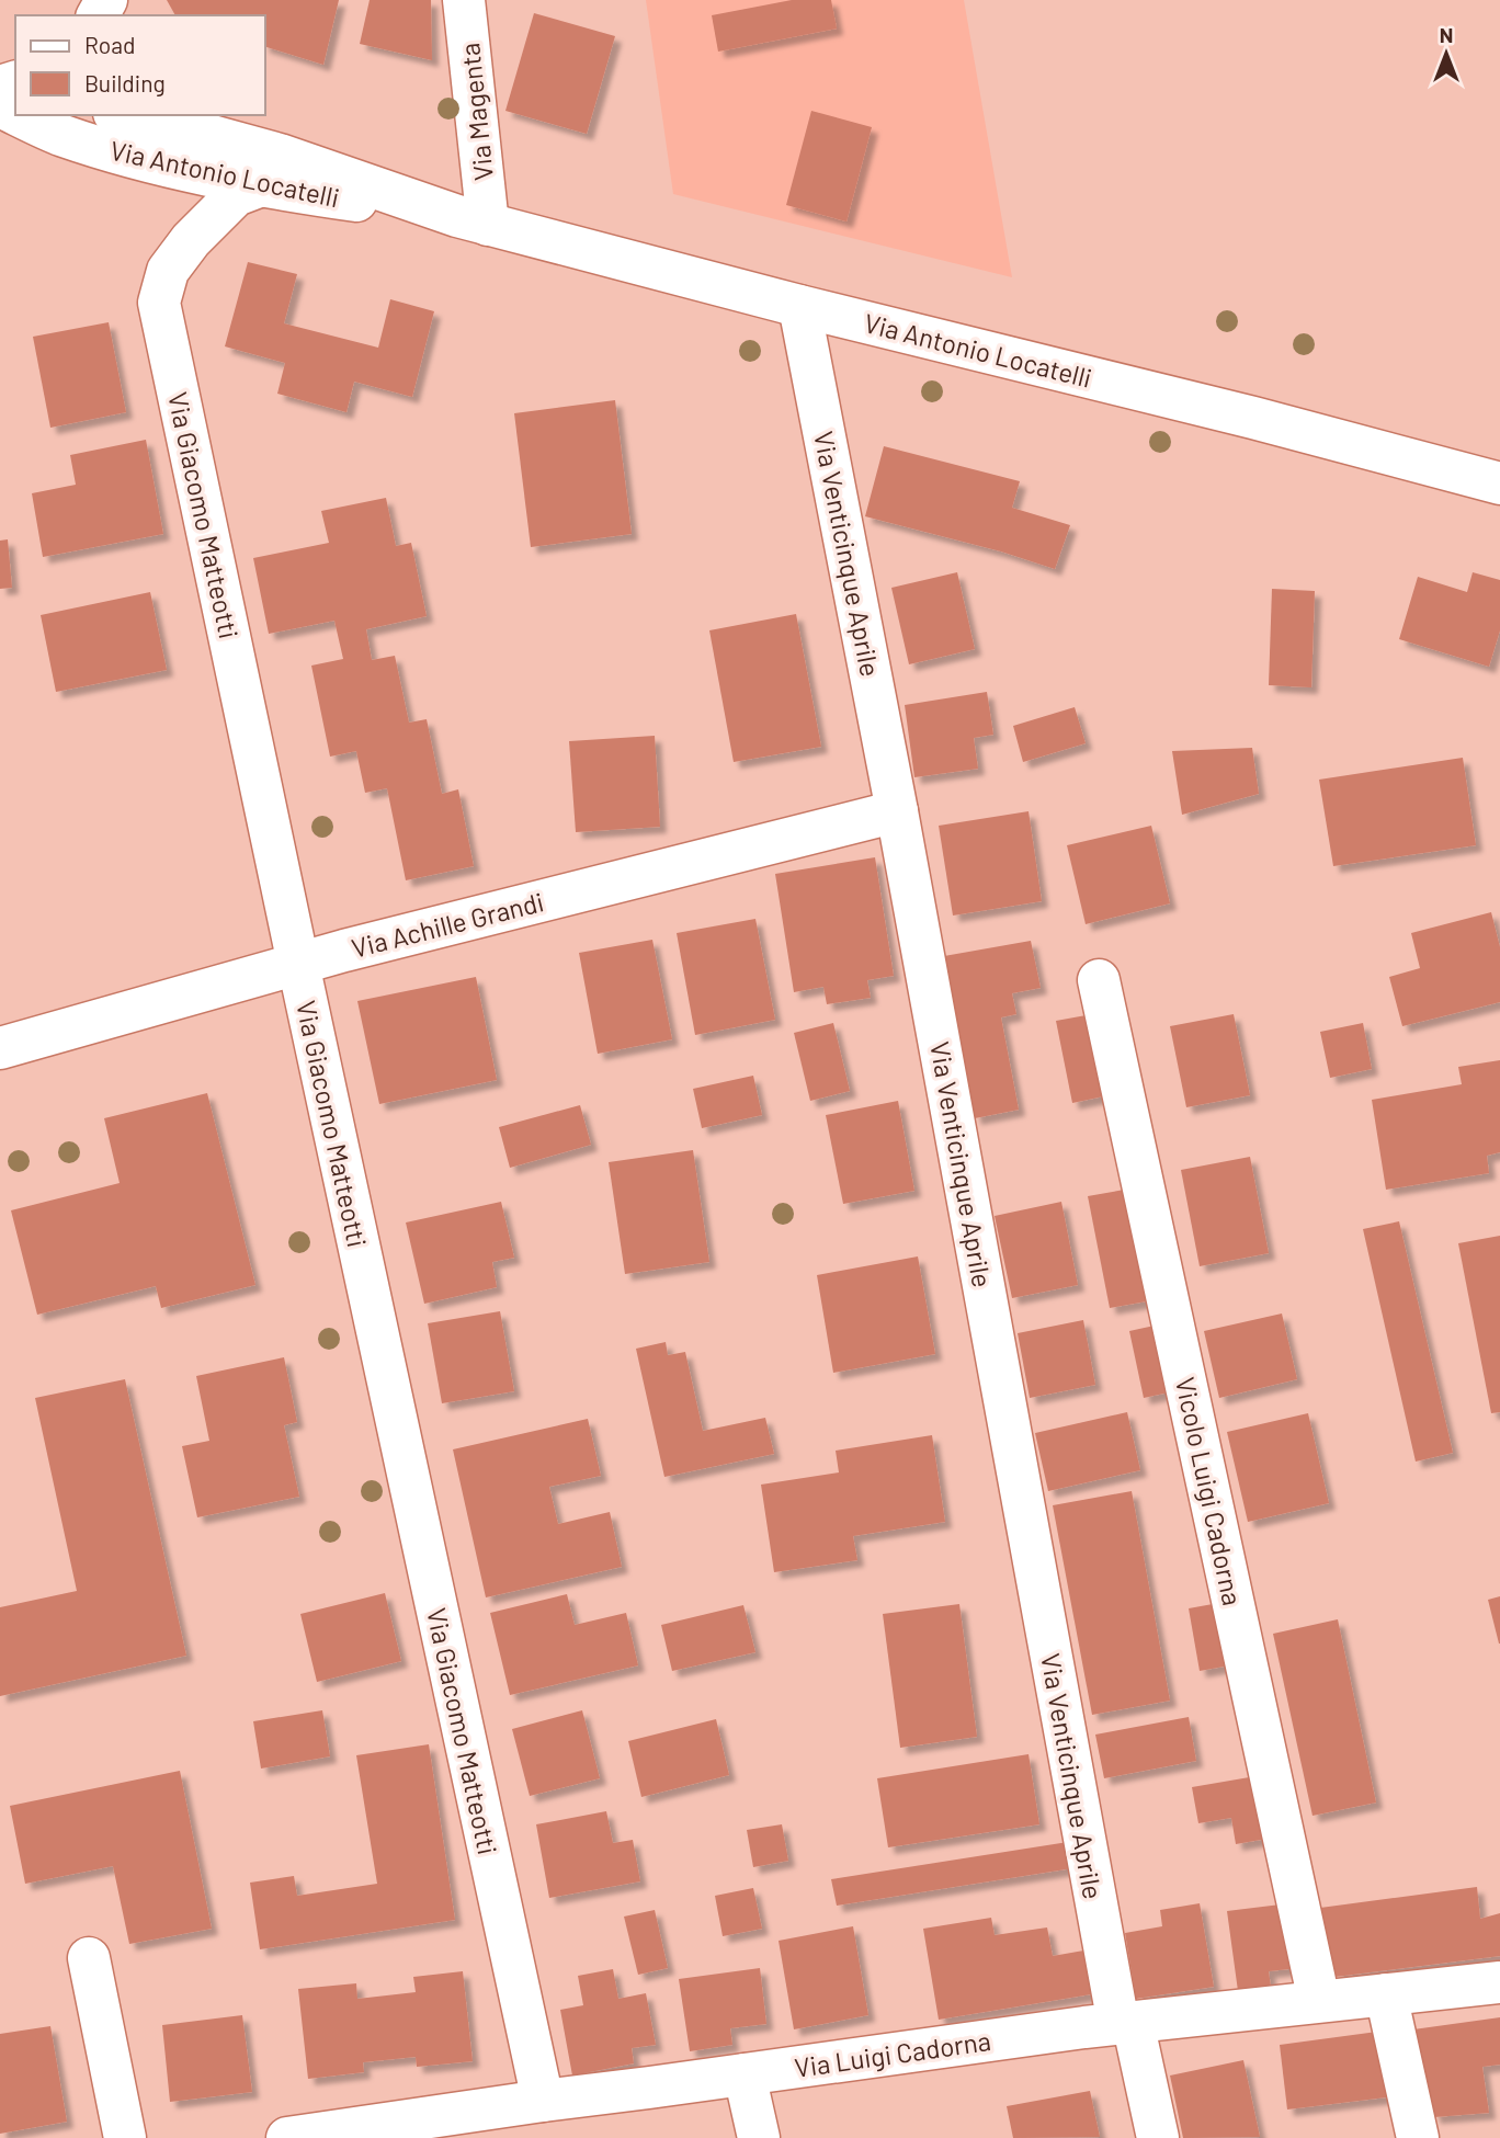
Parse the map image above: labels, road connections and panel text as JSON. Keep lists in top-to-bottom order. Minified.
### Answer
{"streets":{"street":["Via Magenta","Via Antonio Locatelli","Via Giacomo Matteotti","Via Venticinque Aprile","Via Achille Grandi","Vicolo Luigi Cadorna","Via Luigi Cadorna"]},"crossings":[["Via Magenta","Via Antonio Locatelli"],["Via Antonio Locatelli","Via Giacomo Matteotti"],["Via Antonio Locatelli","Via Venticinque Aprile"],["Via Giacomo Matteotti","Via Achille Grandi"],["Via Giacomo Matteotti","Via Luigi Cadorna"],["Via Venticinque Aprile","Via Achille Grandi"],["Via Venticinque Aprile","Via Luigi Cadorna"],["Vicolo Luigi Cadorna","Via Luigi Cadorna"]],"legend":["Road","Building"],"north":"top"}
